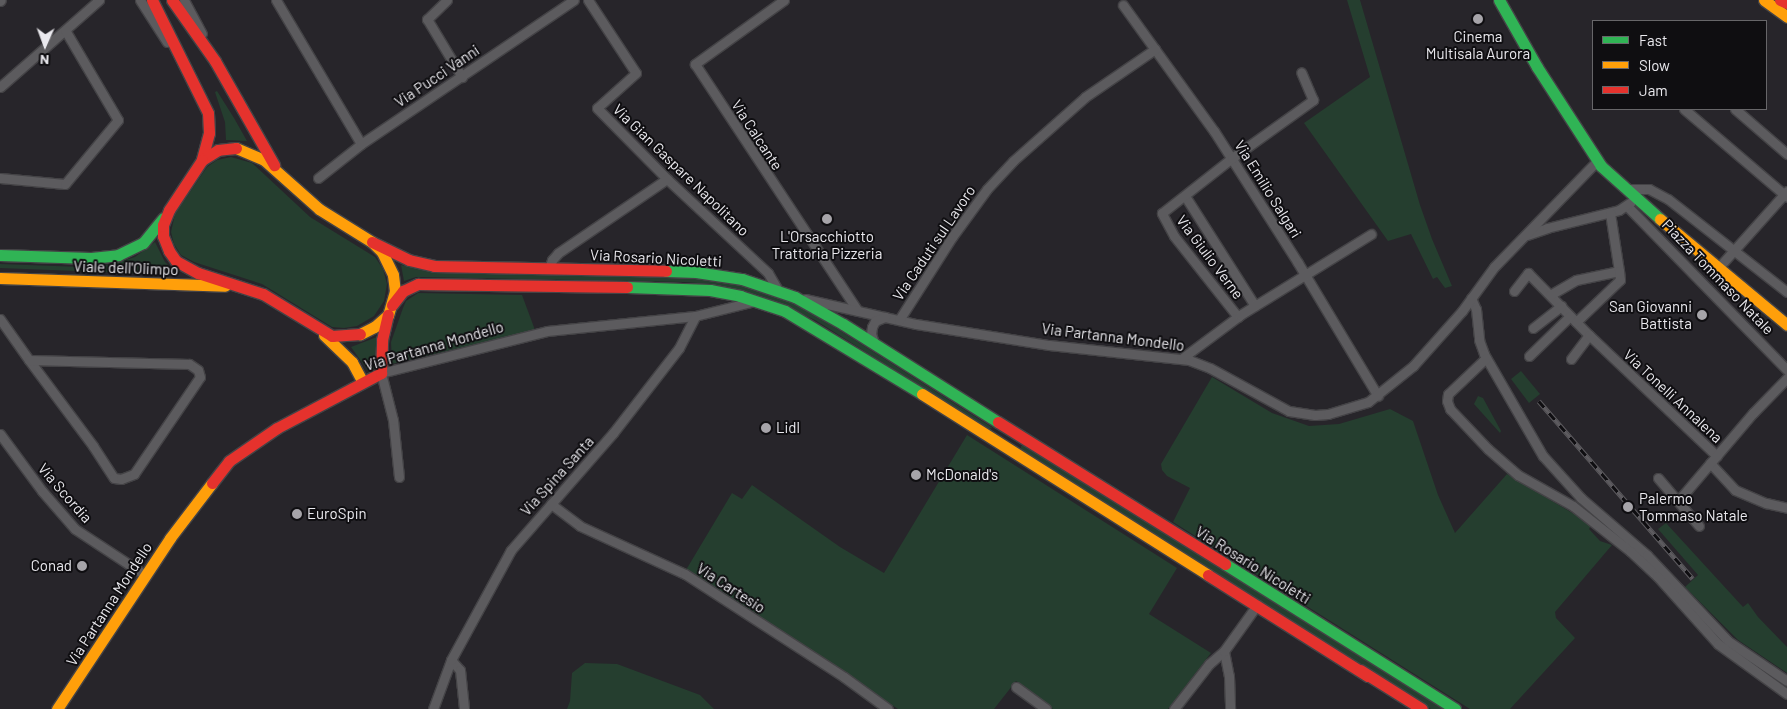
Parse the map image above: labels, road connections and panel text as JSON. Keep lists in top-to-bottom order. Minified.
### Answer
{"streets":{"main road":["Via Rosario Nicoletti","Viale dell'Olimpo","Piazza Tommaso Natale","Via Partanna Mondello"],"street":["Via Pucci Vanni","Via Calcante","Via Gian Gaspare Napolitano","Via Emilio Salgari","Via Caduti sul Lavoro","Via Giulio Verne","Via Tonelli Annalena","Via Spina Santa","Via Scordia","Via Cartesio"]},"crossings":[["Via Calcante","Via Partanna Mondello"],["Via Gian Gaspare Napolitano","Via Rosario Nicoletti"],["Via Emilio Salgari","Via Caduti sul Lavoro"],["Via Emilio Salgari","Via Partanna Mondello"],["Via Caduti sul Lavoro","Via Partanna Mondello"],["Via Rosario Nicoletti","Via Partanna Mondello"],["Piazza Tommaso Natale","Via Partanna Mondello"],["Via Partanna Mondello","Via Spina Santa"],["Via Partanna Mondello","Via Scordia"],["Via Spina Santa","Via Cartesio"]],"places":["Cinema Multisala Aurora","L'Orsacchiotto Trattoria Pizzeria","San Giovanni Battista","Lidl","McDonald's","Palermo Tommaso Natale","EuroSpin","Conad"],"legend":["Fast","Slow","Jam"],"north":"bottom"}
